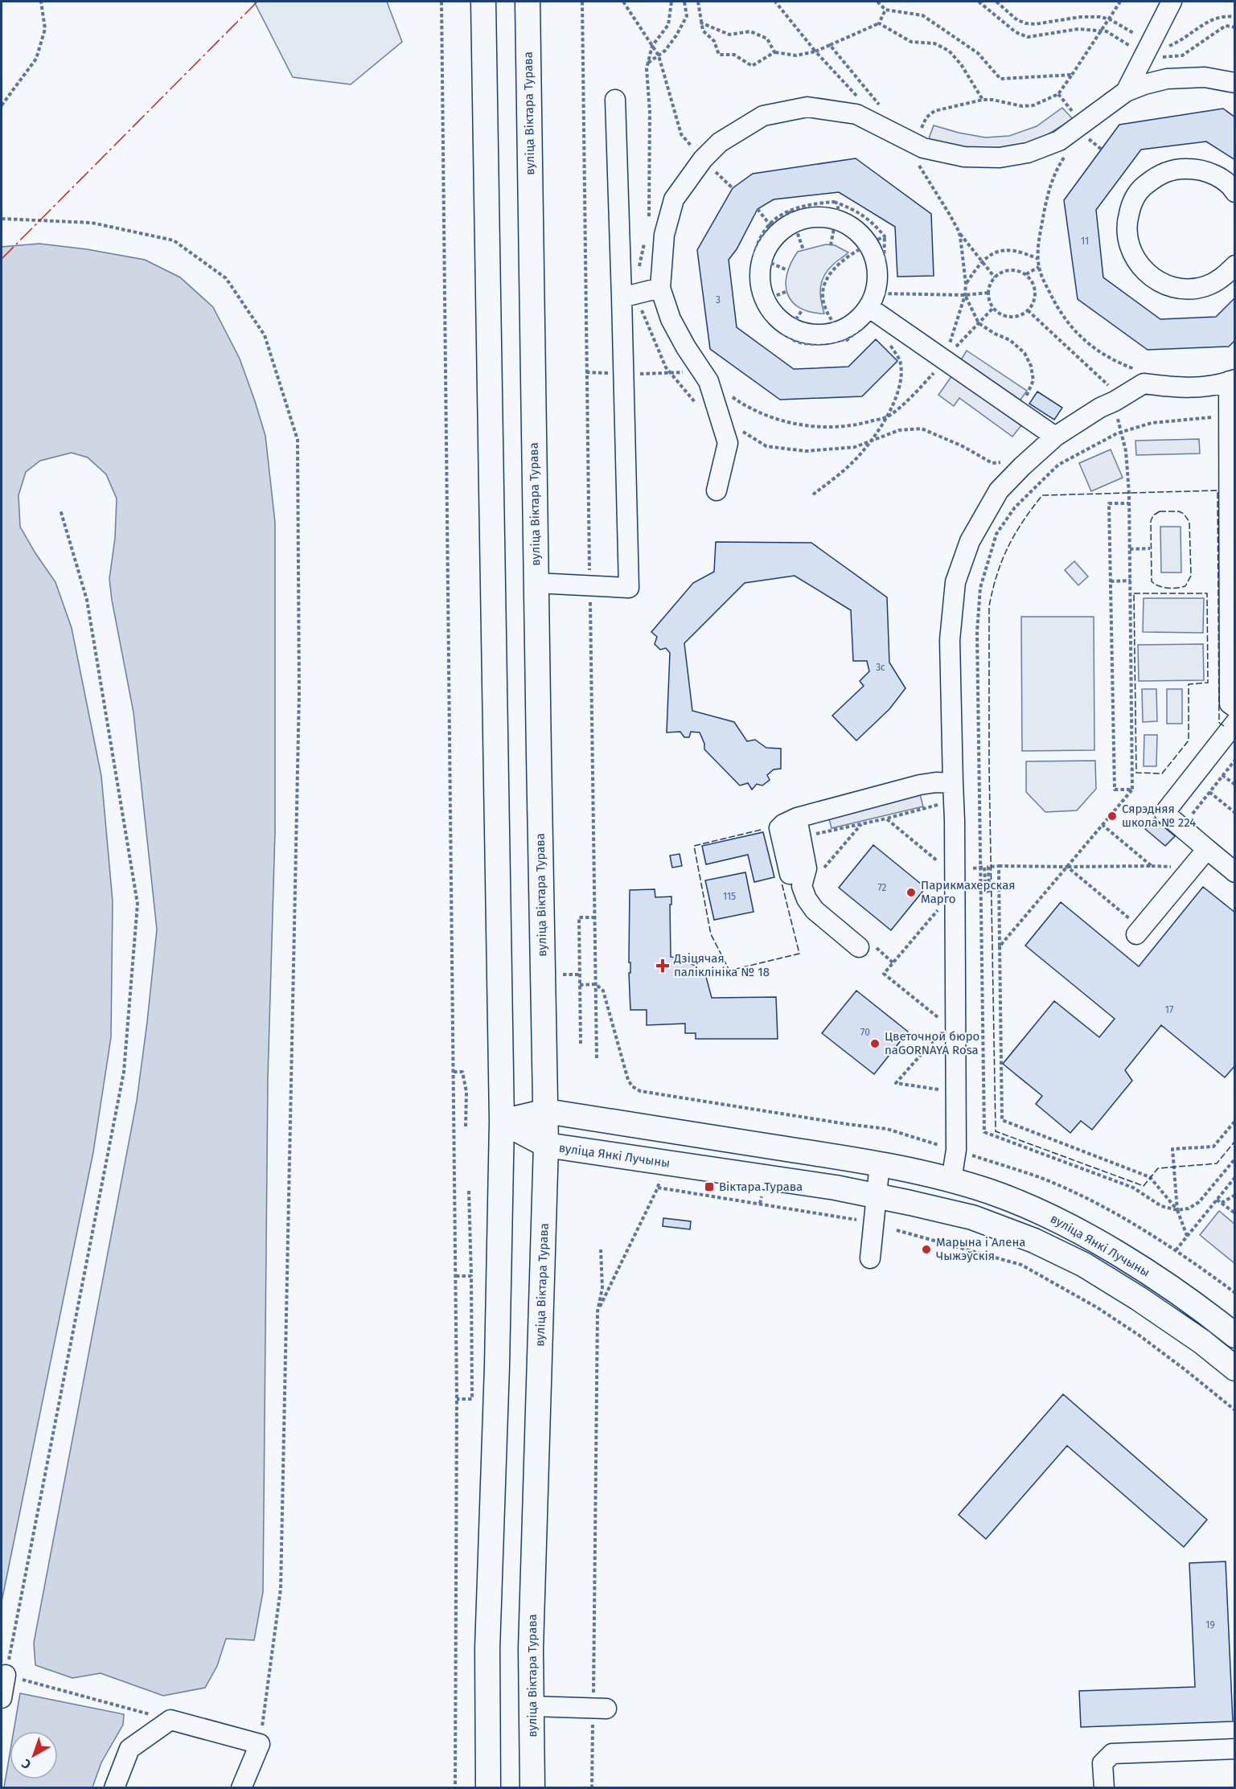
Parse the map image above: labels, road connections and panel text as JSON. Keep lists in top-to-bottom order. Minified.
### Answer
{"streets":{"main road":["вуліца Віктара Турава","вуліца Янкі Лучыны"]},"crossings":[["вуліца Віктара Турава","вуліца Янкі Лучыны"]],"places":{"other":["Сярэдняя школа № 224","Парикмахерская Марго","Цветочной бюро naGORNAYA Rosa","Марына і Алена Чыжэўскія"],"health":["Дзіцячая паліклініка № 18"],"transit":["Віктара Турава"]},"house_numbers":["11","3","3c","72","115","17","70","19"],"north":"bottom left"}
